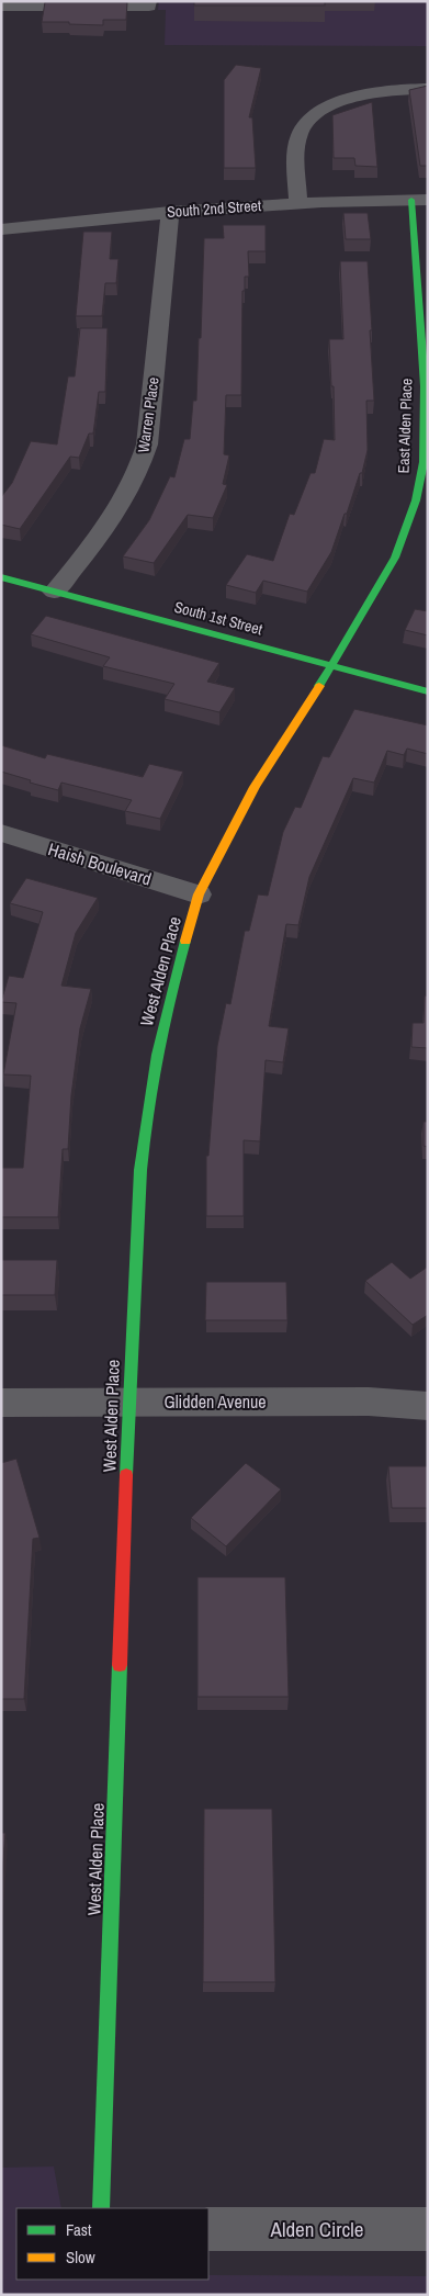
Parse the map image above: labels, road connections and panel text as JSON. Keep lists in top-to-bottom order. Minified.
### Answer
{"streets":{"street":["South 2nd Street","Warren Place","East Alden Place","South 1st Street","Haish Boulevard","West Alden Place","Glidden Avenue","Alden Circle"]},"crossings":[["South 2nd Street","Warren Place"],["South 2nd Street","East Alden Place"],["Warren Place","South 1st Street"],["East Alden Place","South 1st Street"],["East Alden Place","West Alden Place"],["South 1st Street","West Alden Place"],["Haish Boulevard","West Alden Place"],["West Alden Place","Glidden Avenue"]],"legend":["Fast","Slow"]}
